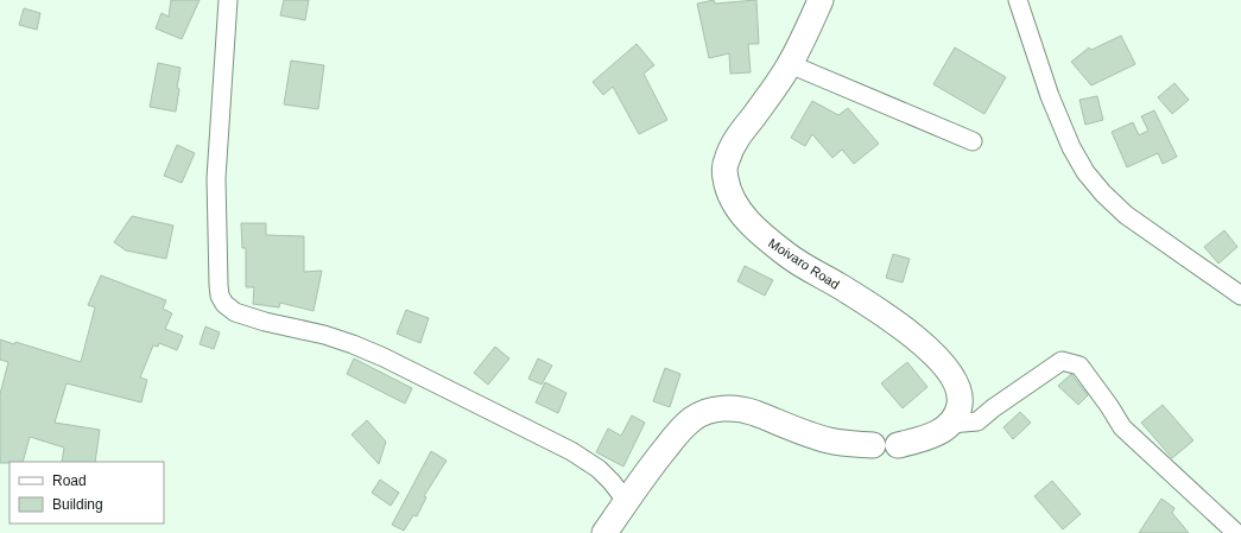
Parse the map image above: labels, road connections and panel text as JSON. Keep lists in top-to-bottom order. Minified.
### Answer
{"streets":{"street":["Moivaro Road"]},"legend":["Road","Building"]}
